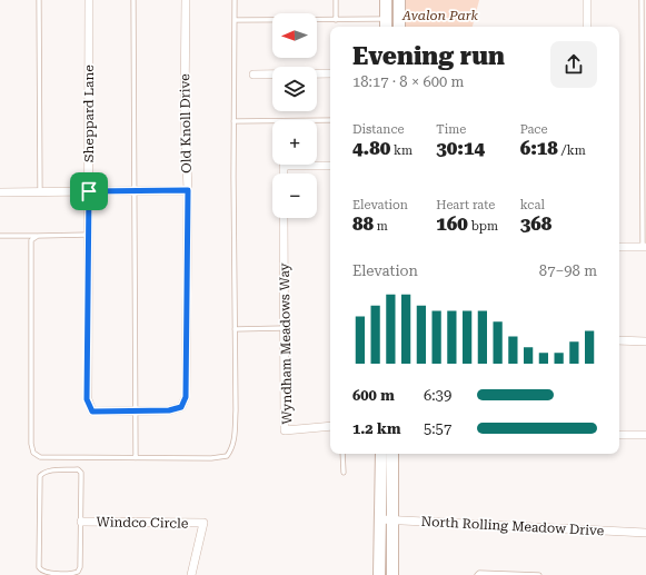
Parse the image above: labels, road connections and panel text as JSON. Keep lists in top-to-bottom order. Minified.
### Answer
{"streets":{"street":["Sheppard Lane","Old Knoll Drive","Wyndham Meadows Way","Windco Circle","North Rolling Meadow Drive"]},"crossings":[["Sheppard Lane","Old Knoll Drive"]],"parks":["Avalon Park"],"north":"left","page":{"map_buttons":["+","−"],"heading":["Evening run","18:17 · 8 × 600 m"],"stats":[["Distance","4.80 km"],["Time","30:14"],["Pace","6:18 /km"],["Elevation","88 m"],["Heart rate","160 bpm"],["kcal","368"]],"chart":["Elevation","87–98 m"],"list":[{"name":"600 m","note":"6:39"},{"name":"1.2 km","note":"5:57"}]}}
